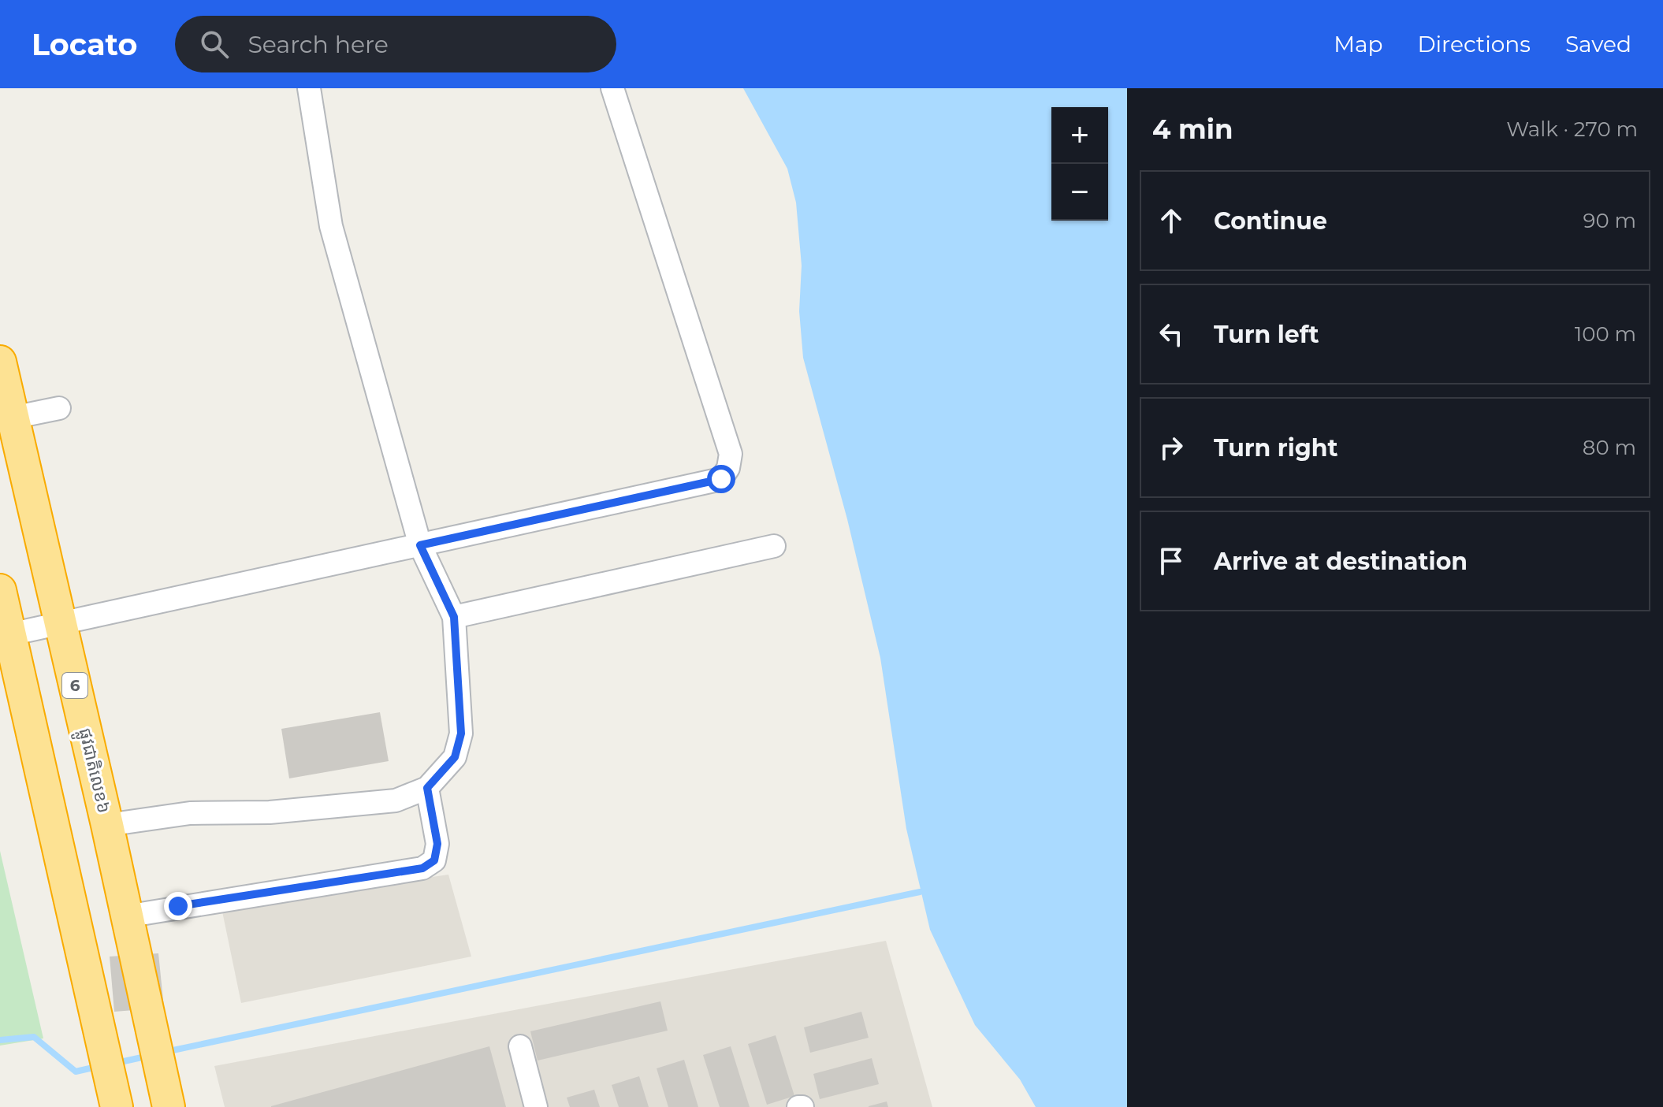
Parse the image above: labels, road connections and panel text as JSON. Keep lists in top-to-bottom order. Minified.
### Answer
{"streets":{"highway":["6","ផ្លូវជាតិលេខ៦"]},"page":{"header":"Locato","search":"Search here","nav":["Map","Directions","Saved"],"heading":["4 min","Walk · 270 m"],"map_buttons":["+","−"],"list":[["Continue","90 m"],["Turn left","100 m"],["Turn right","80 m"],"Arrive at destination"]}}
